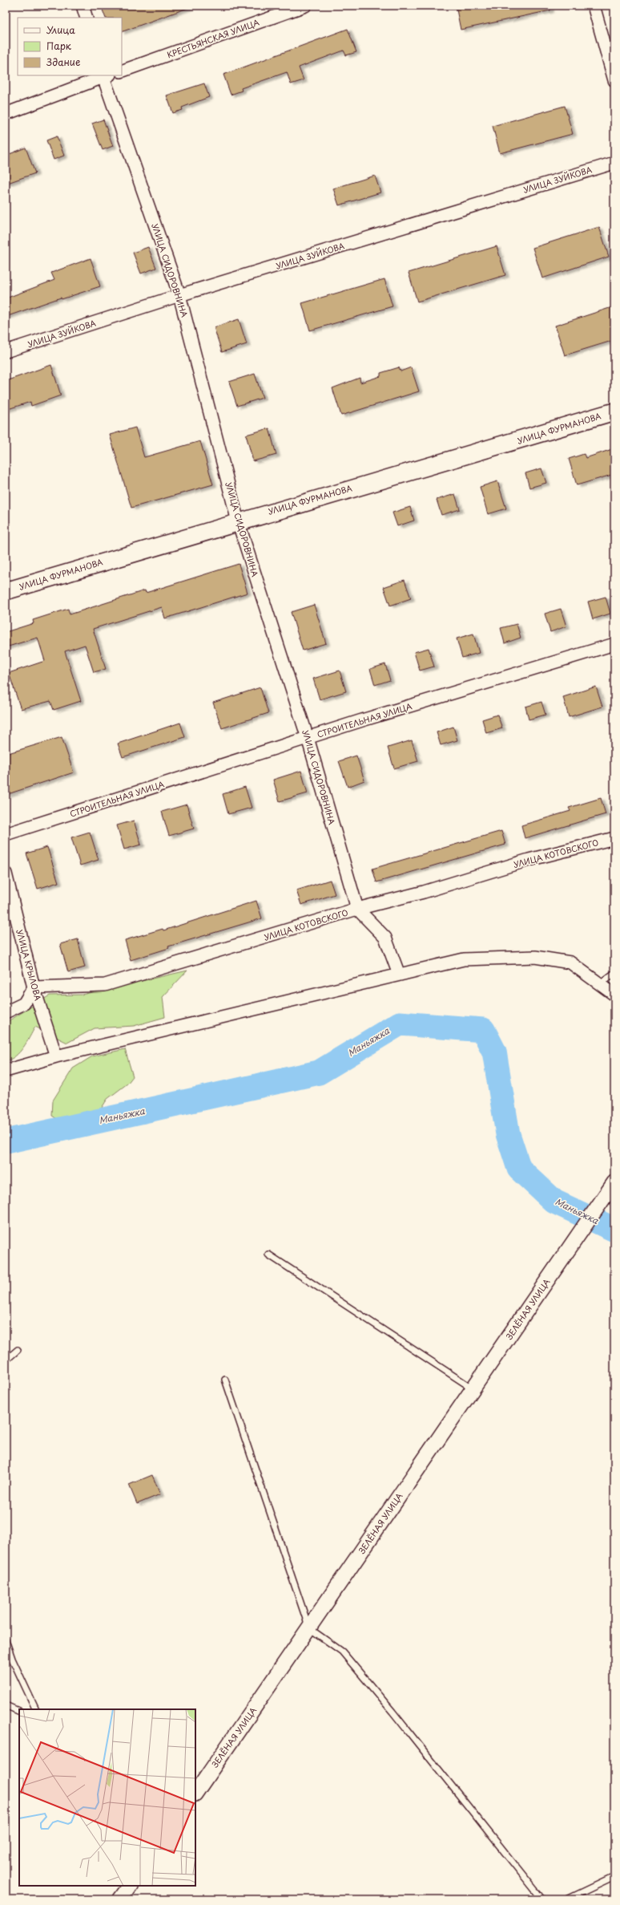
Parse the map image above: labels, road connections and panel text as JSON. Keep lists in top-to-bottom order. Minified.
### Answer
{"streets":{"main road":["УЛИЦА ФУРМАНОВА"],"street":["КРЕСТЬЯНСКАЯ УЛИЦА","УЛИЦА ЗУЙКОВА","УЛИЦА СИДОРОВНИНА","СТРОИТЕЛЬНАЯ УЛИЦА","УЛИЦА КОТОВСКОГО","УЛИЦА КРЫЛОВА","ЗЕЛЁНАЯ УЛИЦА"]},"crossings":[["УЛИЦА ЗУЙКОВА","УЛИЦА СИДОРОВНИНА"],["УЛИЦА СИДОРОВНИНА","УЛИЦА ФУРМАНОВА"],["УЛИЦА СИДОРОВНИНА","СТРОИТЕЛЬНАЯ УЛИЦА"],["УЛИЦА СИДОРОВНИНА","УЛИЦА КОТОВСКОГО"],["УЛИЦА КОТОВСКОГО","УЛИЦА КРЫЛОВА"]],"water":["Маньяжка"],"legend":["Улица","Парк","Здание"]}
